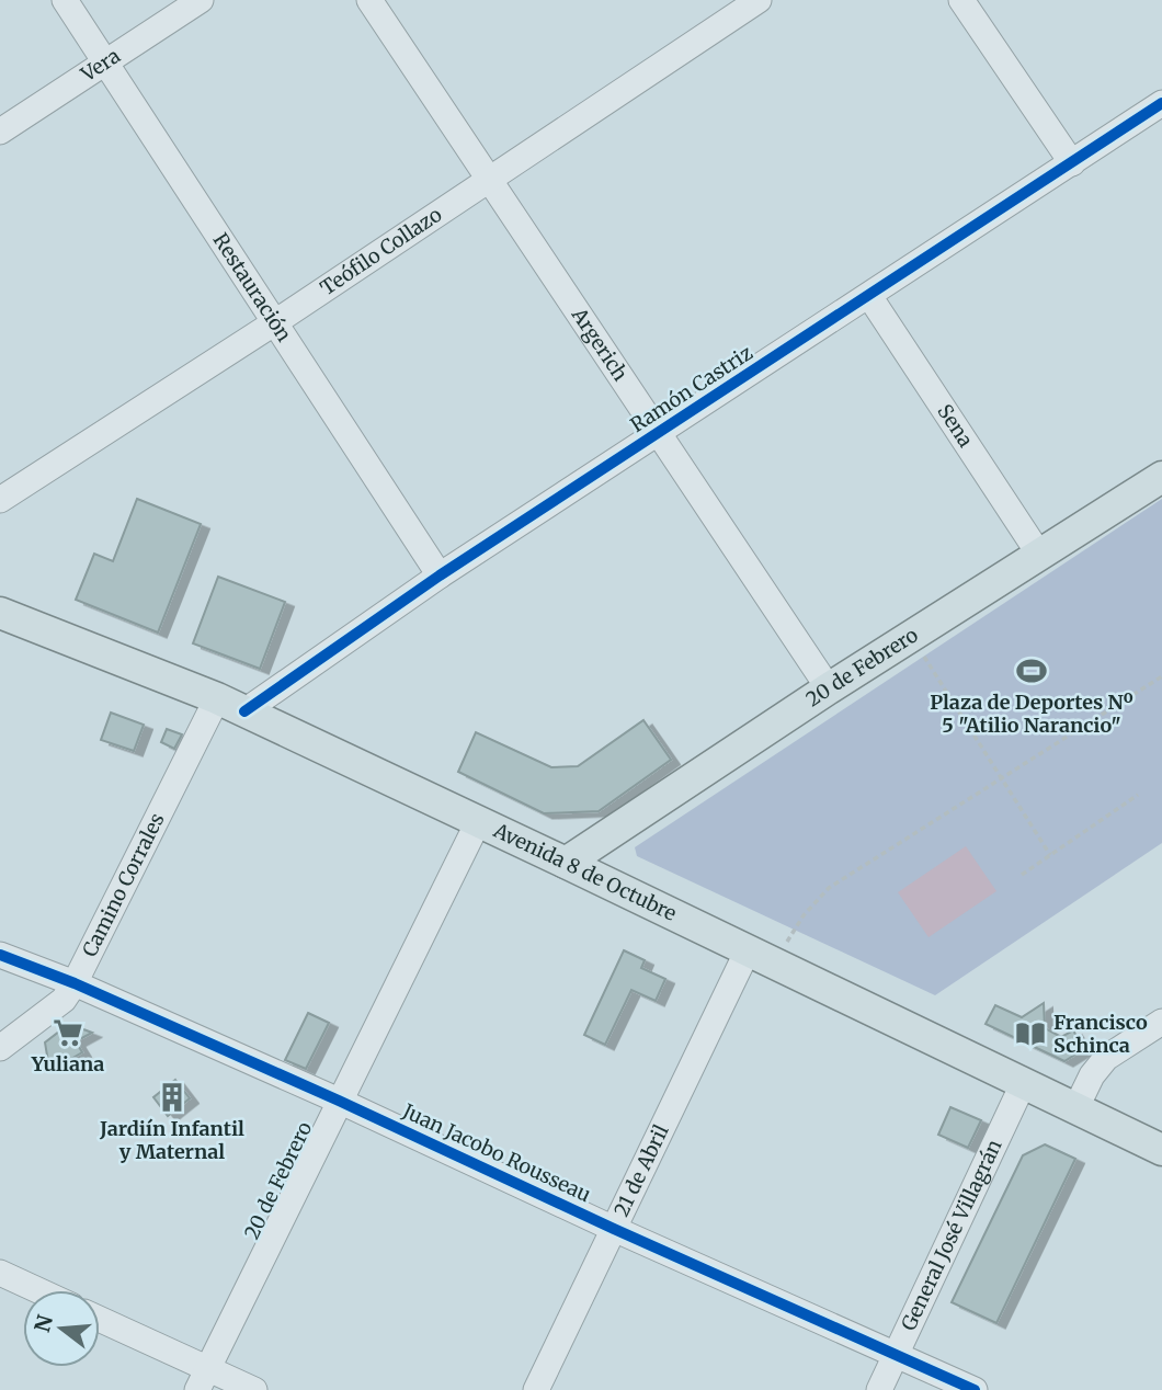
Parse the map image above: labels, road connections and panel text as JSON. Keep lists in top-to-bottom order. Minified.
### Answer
{"streets":{"main road":["20 de Febrero","Avenida 8 de Octubre"],"street":["Vera","Teófilo Collazo","Restauración","Argerich","Ramón Castriz","Sena","Camino Corrales","Juan Jacobo Rousseau","21 de Abril","General José Villagrán"]},"crossings":[["Vera","Restauración"],["Teófilo Collazo","Restauración"],["Teófilo Collazo","Argerich"],["Restauración","Ramón Castriz"],["Argerich","Ramón Castriz"],["Argerich","20 de Febrero"],["Ramón Castriz","Sena"],["Ramón Castriz","Avenida 8 de Octubre"],["Ramón Castriz","Camino Corrales"],["Sena","20 de Febrero"],["20 de Febrero","Avenida 8 de Octubre"],["20 de Febrero","Juan Jacobo Rousseau"],["Avenida 8 de Octubre","Camino Corrales"],["Avenida 8 de Octubre","21 de Abril"],["Avenida 8 de Octubre","General José Villagrán"],["Camino Corrales","Juan Jacobo Rousseau"],["Juan Jacobo Rousseau","21 de Abril"],["Juan Jacobo Rousseau","General José Villagrán"]],"places":{"sports":["Plaza de Deportes Nº 5 \"Atilio Narancio\""],"supermarket":["Yuliana"],"library":["Francisco Schinca"],"building":["Jardiín Infantil y Maternal"]},"north":"left"}
